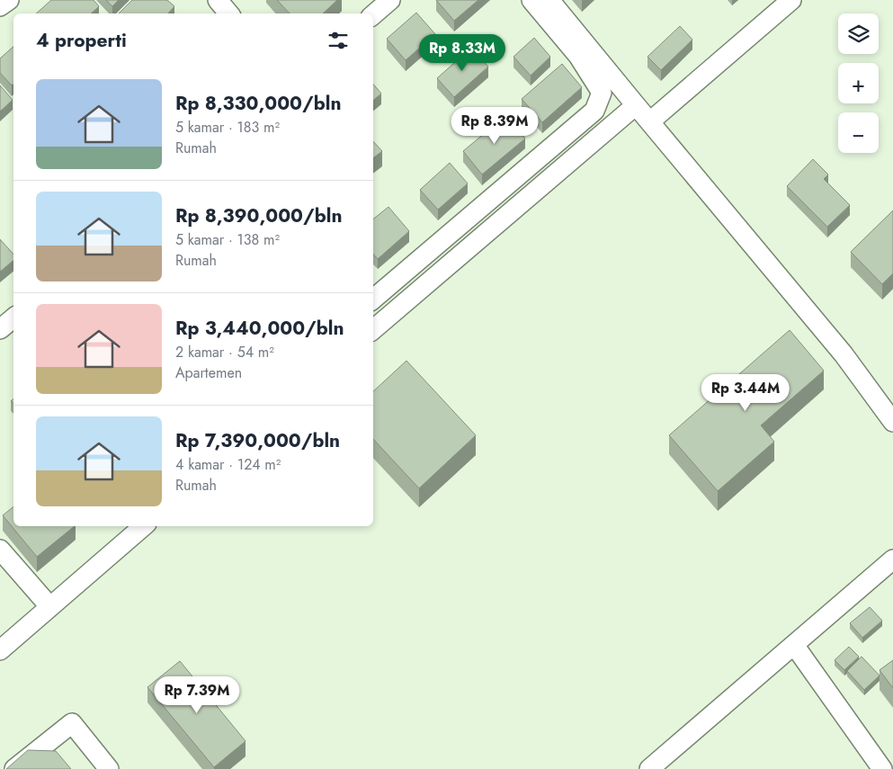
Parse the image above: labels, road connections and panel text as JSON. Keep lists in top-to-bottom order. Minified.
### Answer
{"page":{"map_buttons":["+","−"],"heading":"4 properti","price":["Rp 8.33M","Rp 8.39M","Rp 3.44M","Rp 7.39M"],"list":[{"name":"Rp 8,330,000/bln","note":"5 kamar · 183 m² · Rumah"},{"name":"Rp 8,390,000/bln","note":"5 kamar · 138 m² · Rumah"},{"name":"Rp 3,440,000/bln","note":"2 kamar · 54 m² · Apartemen"},{"name":"Rp 7,390,000/bln","note":"4 kamar · 124 m² · Rumah"}]}}
